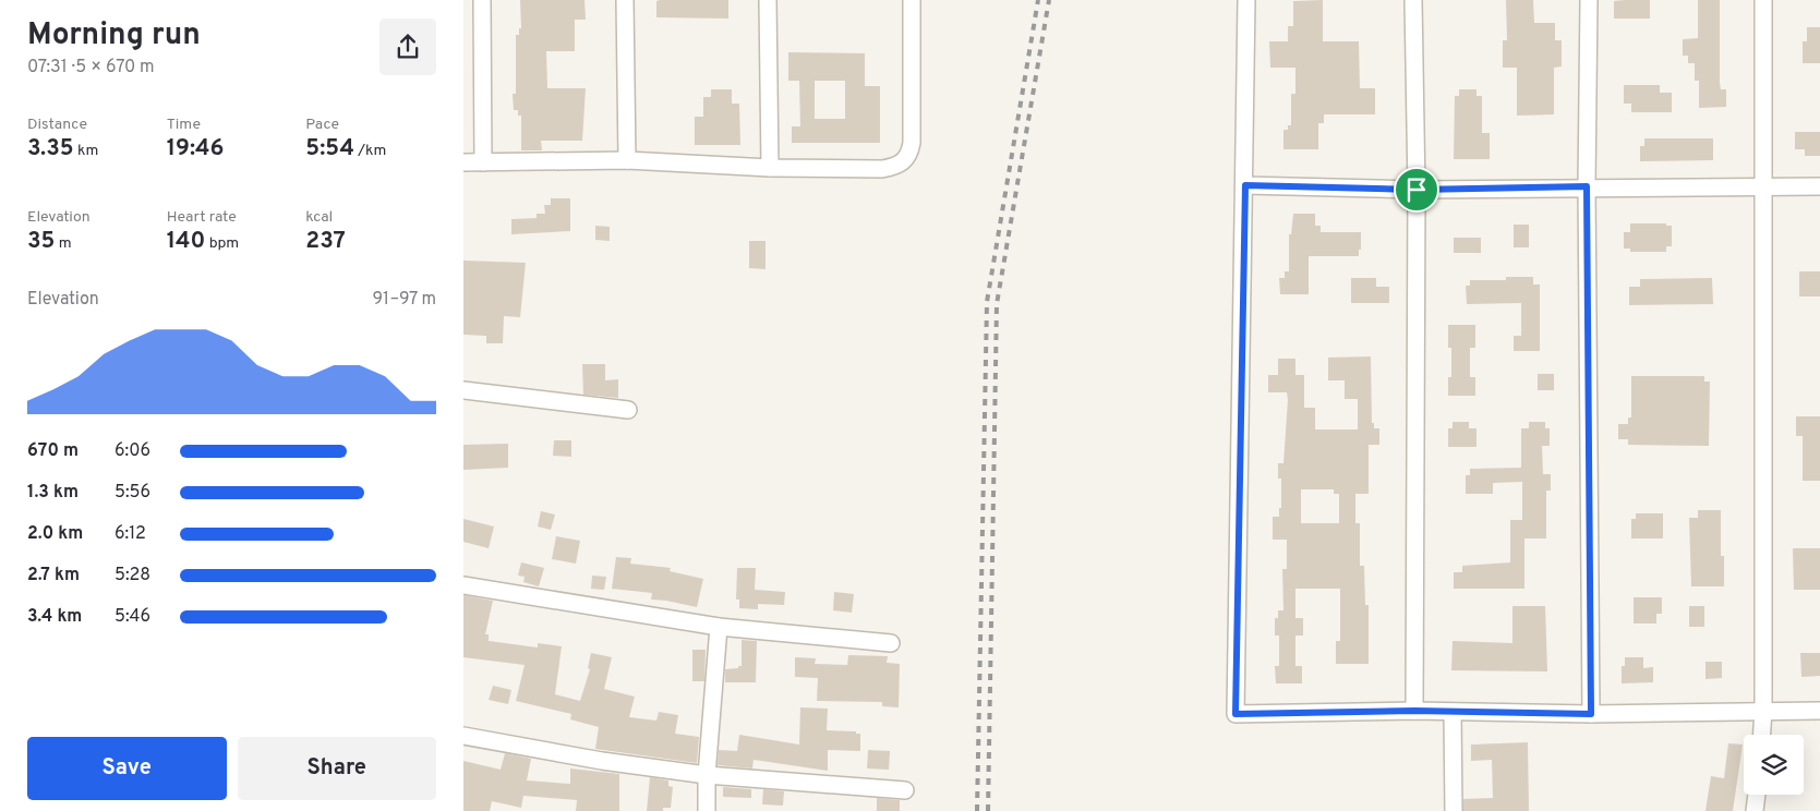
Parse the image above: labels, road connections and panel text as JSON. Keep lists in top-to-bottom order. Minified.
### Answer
{"page":{"heading":["Morning run","07:31 · 5 × 670 m"],"stats":[["Distance","3.35 km"],["Time","19:46"],["Pace","5:54 /km"],["Elevation","35 m"],["Heart rate","140 bpm"],["kcal","237"]],"chart":["Elevation","91–97 m"],"list":[{"name":"670 m","note":"6:06"},{"name":"1.3 km","note":"5:56"},{"name":"2.0 km","note":"6:12"},{"name":"2.7 km","note":"5:28"},{"name":"3.4 km","note":"5:46"}],"buttons":["Save","Share"]}}
